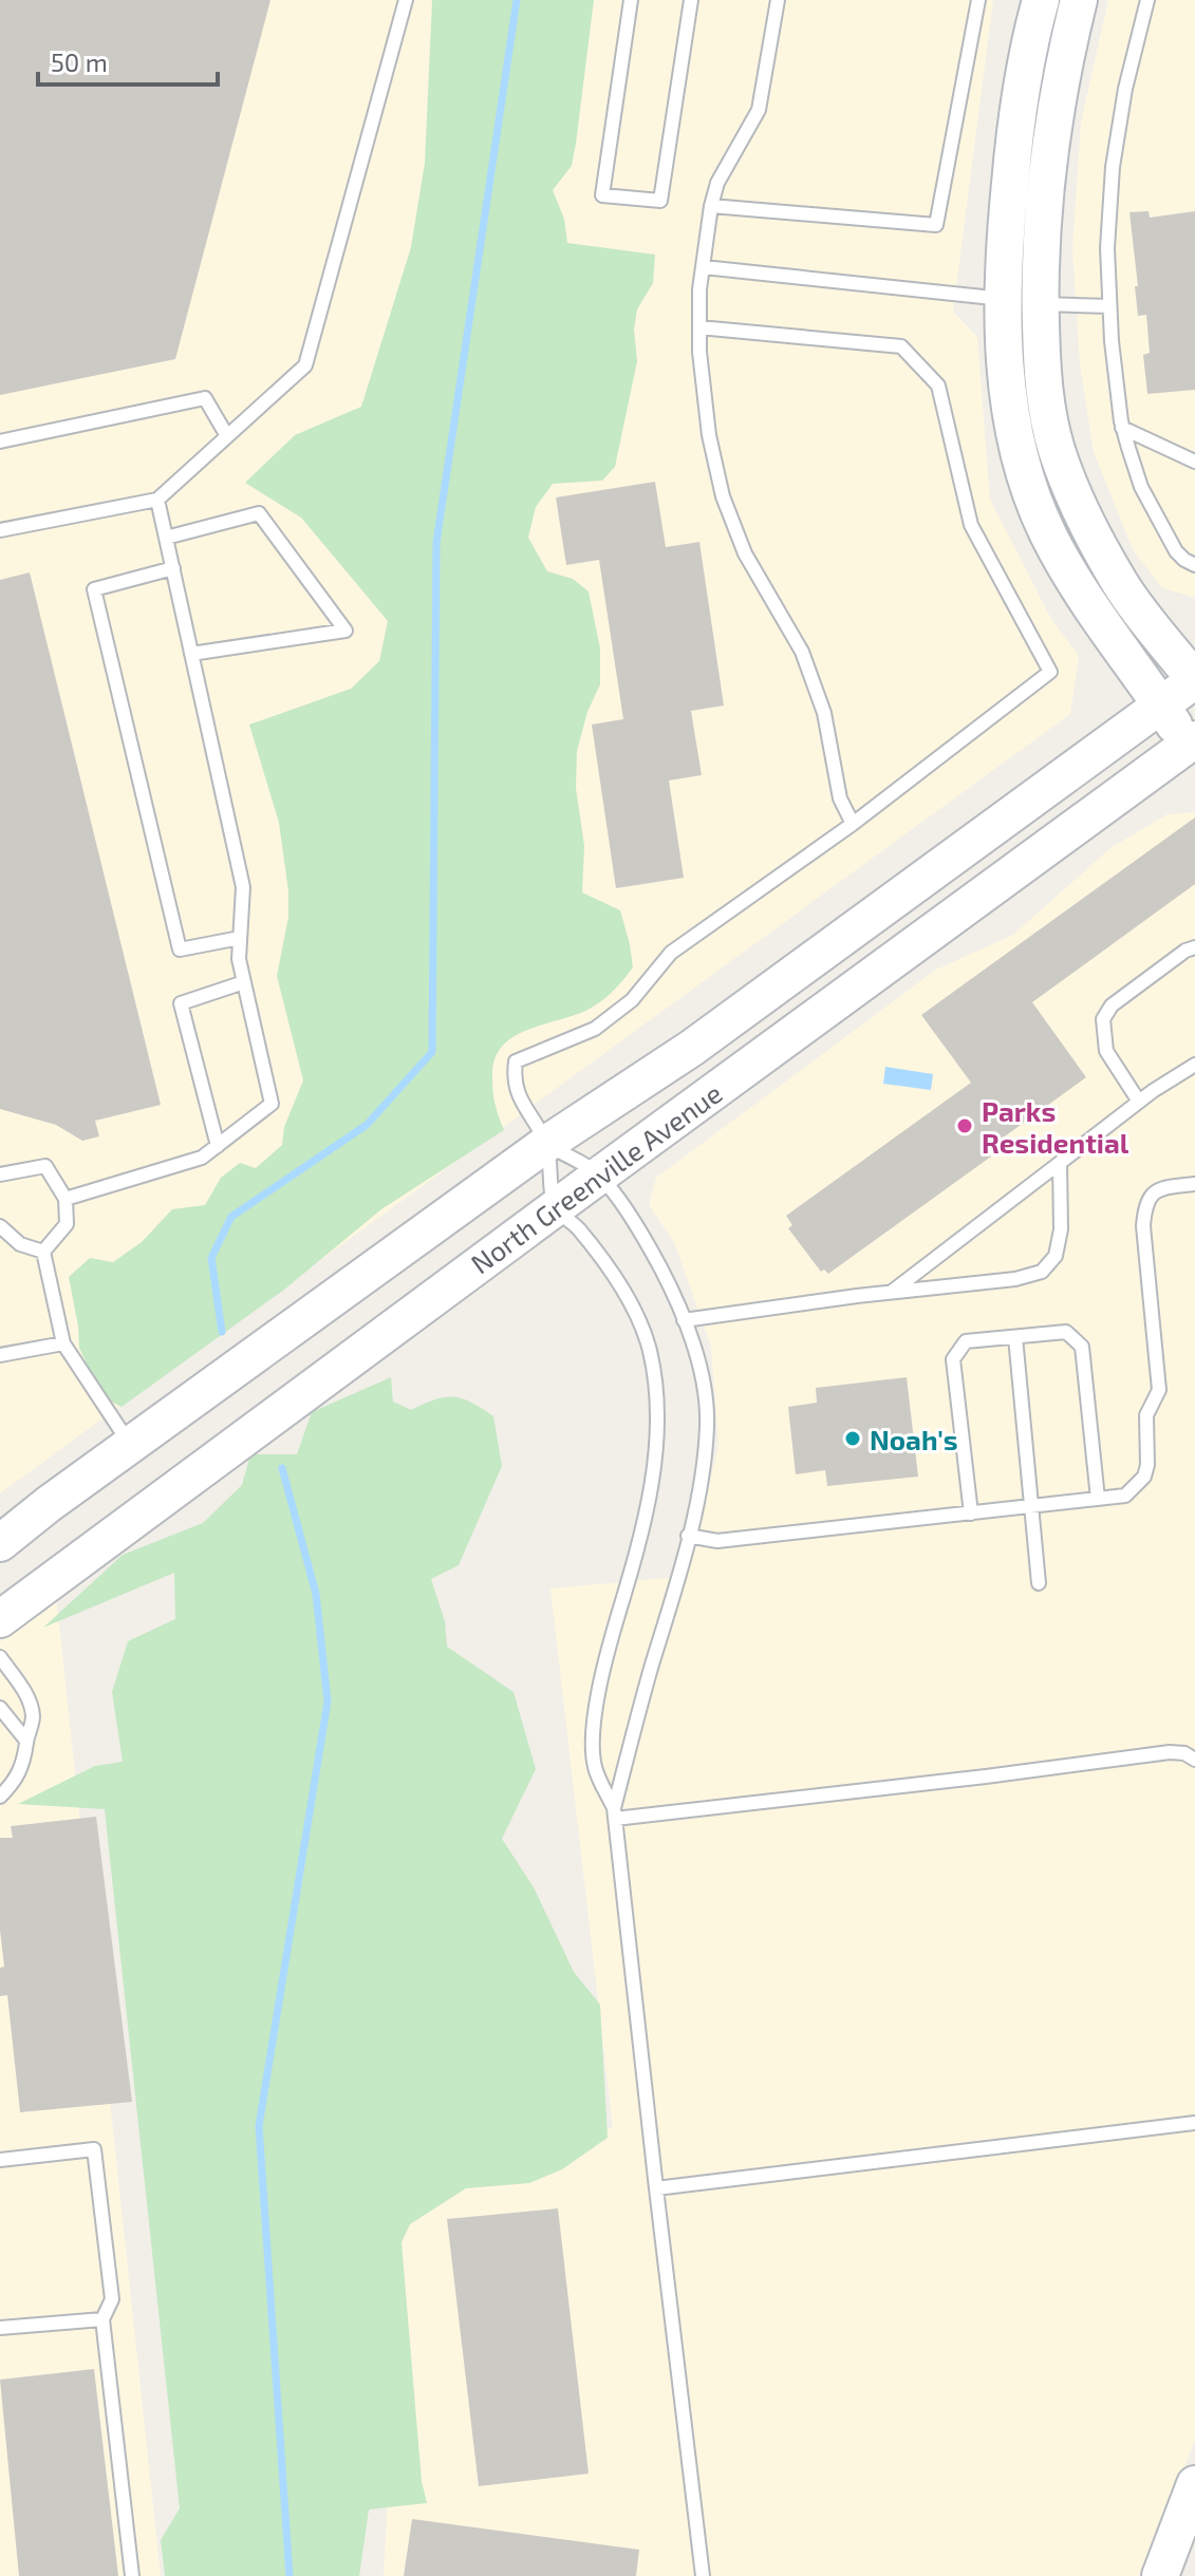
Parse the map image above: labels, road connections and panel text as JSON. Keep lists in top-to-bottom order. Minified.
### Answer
{"streets":{"main road":["North Greenville Avenue"]},"places":["Parks Residential","Noah's"],"scale_bar":"50 m"}
